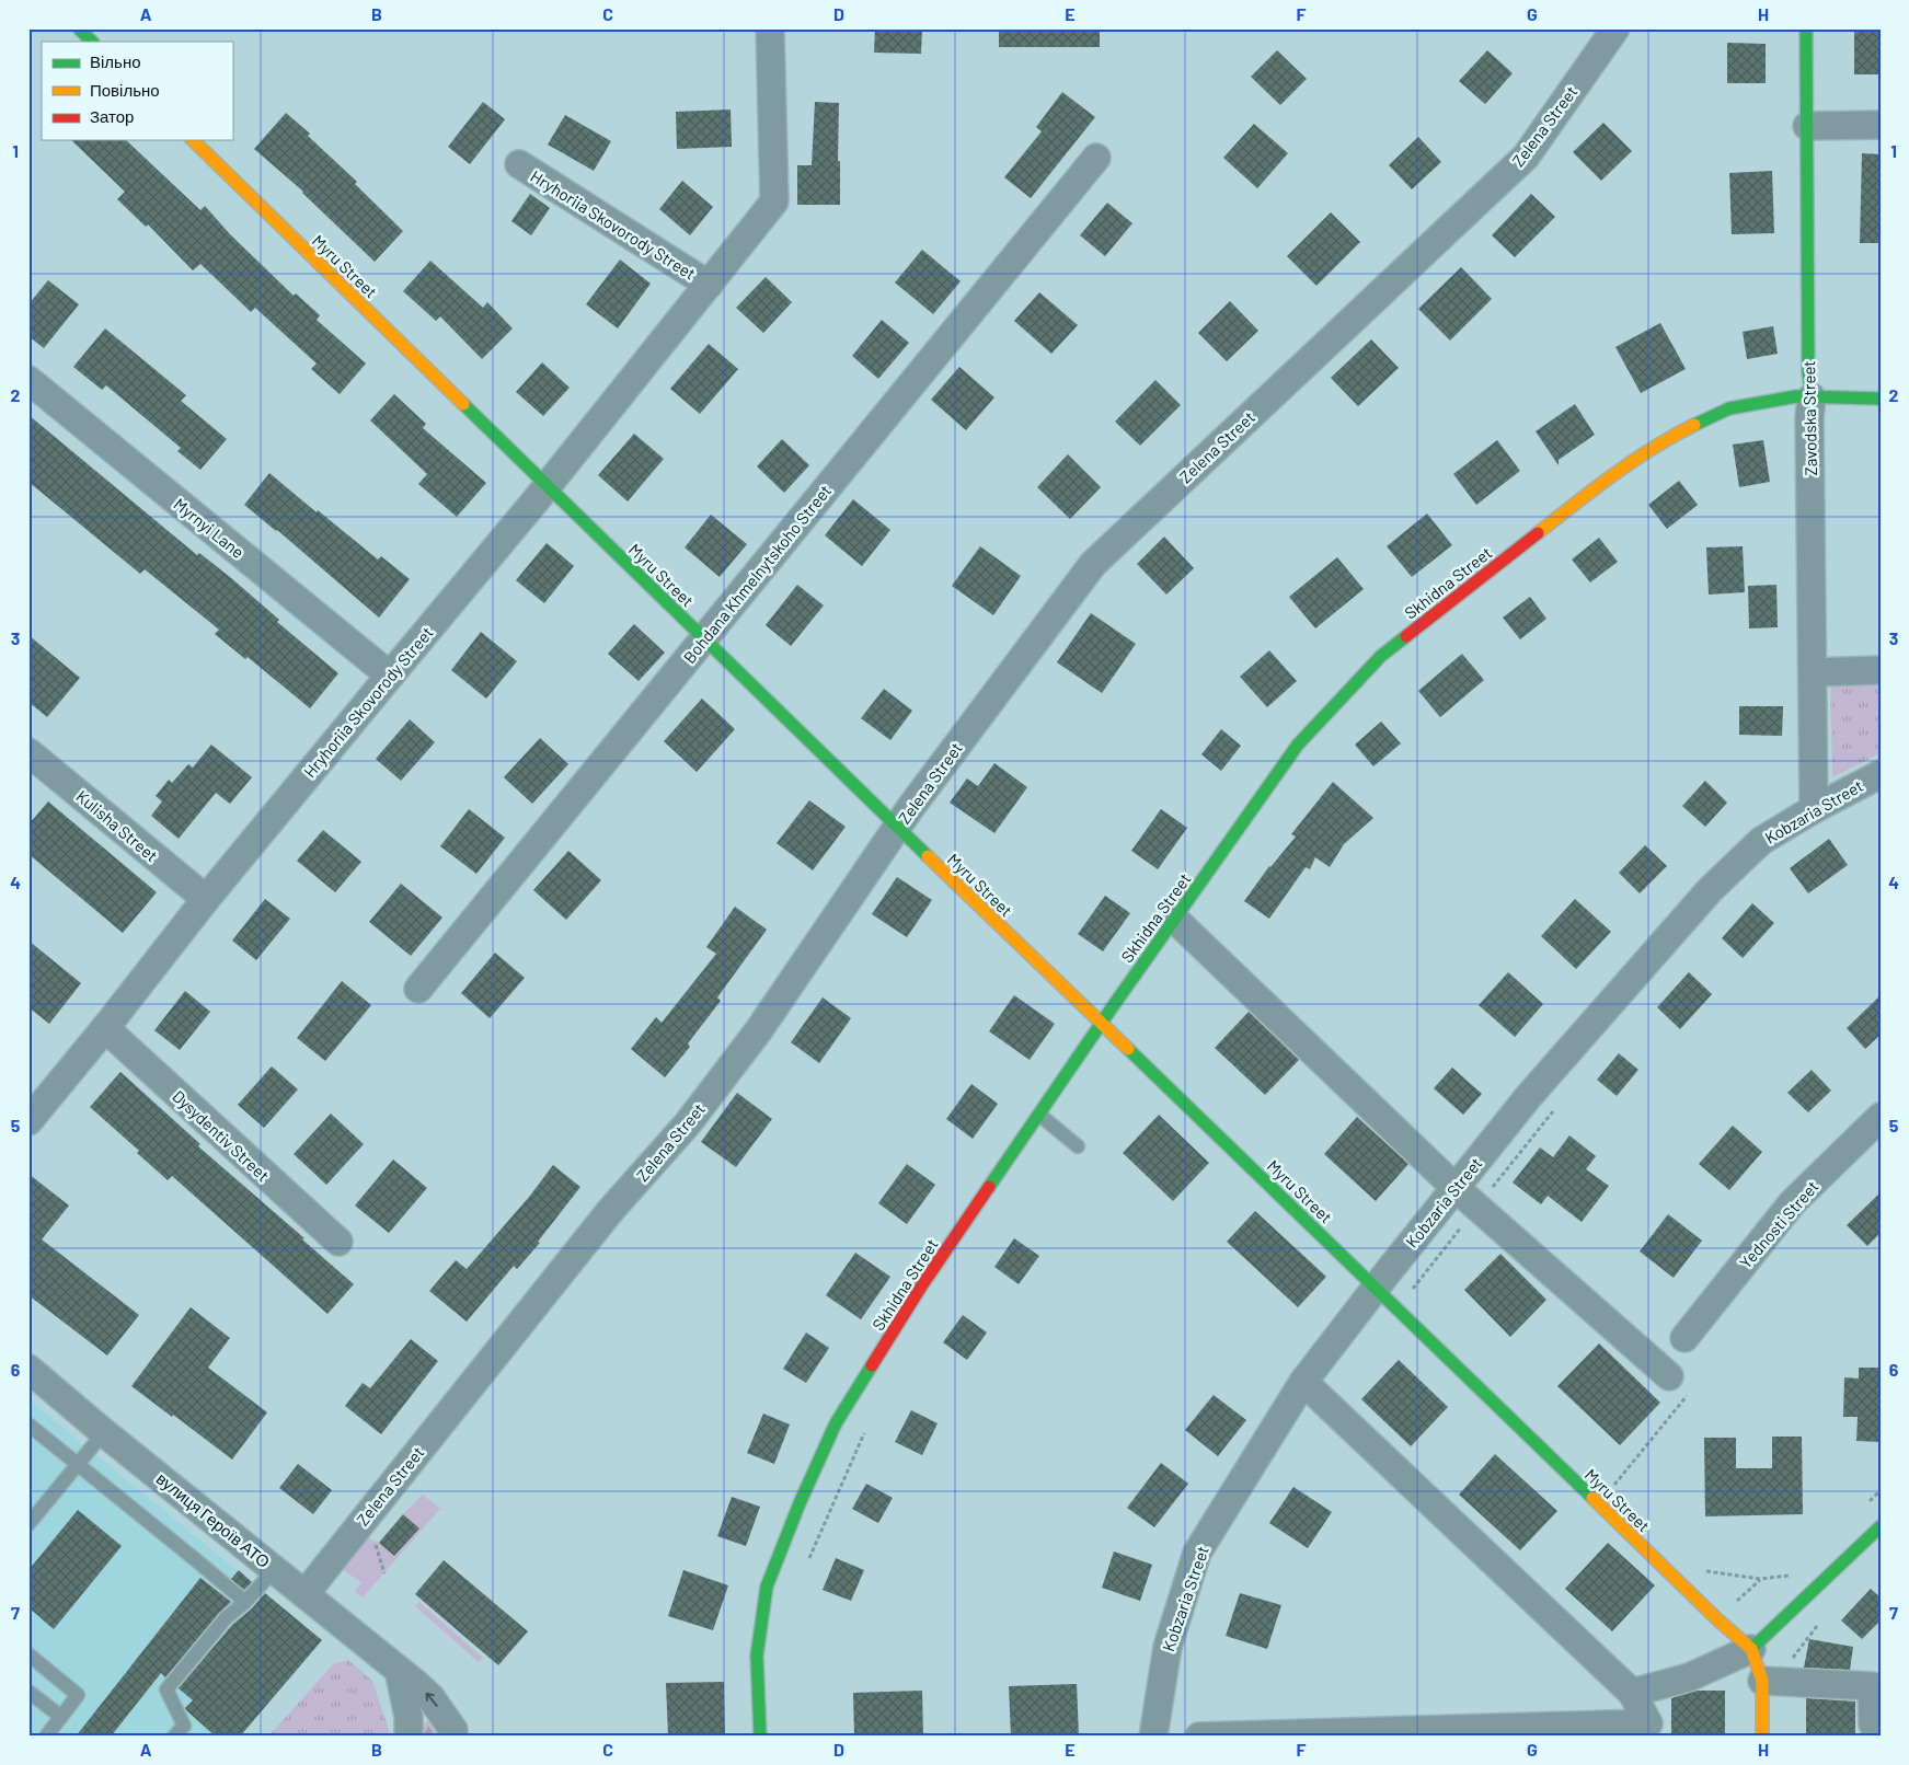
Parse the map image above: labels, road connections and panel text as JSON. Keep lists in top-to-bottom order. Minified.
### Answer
{"streets":{"street":["Zelena Street","Hryhoriia Skovorody Street","Myru Street","Zavodska Street","Myrnyi Lane","Bohdana Khmelnytskoho Street","Skhidna Street","Kobzaria Street","Kulisha Street","Dysydentiv Street","Yednosti Street","вулиця Героїв АТО"]},"crossings":[["Zelena Street","Myru Street"],["Zelena Street","вулиця Героїв АТО"],["Hryhoriia Skovorody Street","Myru Street"],["Hryhoriia Skovorody Street","Myrnyi Lane"],["Hryhoriia Skovorody Street","Kulisha Street"],["Hryhoriia Skovorody Street","Dysydentiv Street"],["Myru Street","Bohdana Khmelnytskoho Street"],["Myru Street","Skhidna Street"],["Myru Street","Kobzaria Street"],["Zavodska Street","Skhidna Street"],["Zavodska Street","Kobzaria Street"]],"legend":["Вільно","Повільно","Затор"],"grid":{"columns":["A","B","C","D","E","F","G","H"],"rows":["1","2","3","4","5","6","7"]}}
